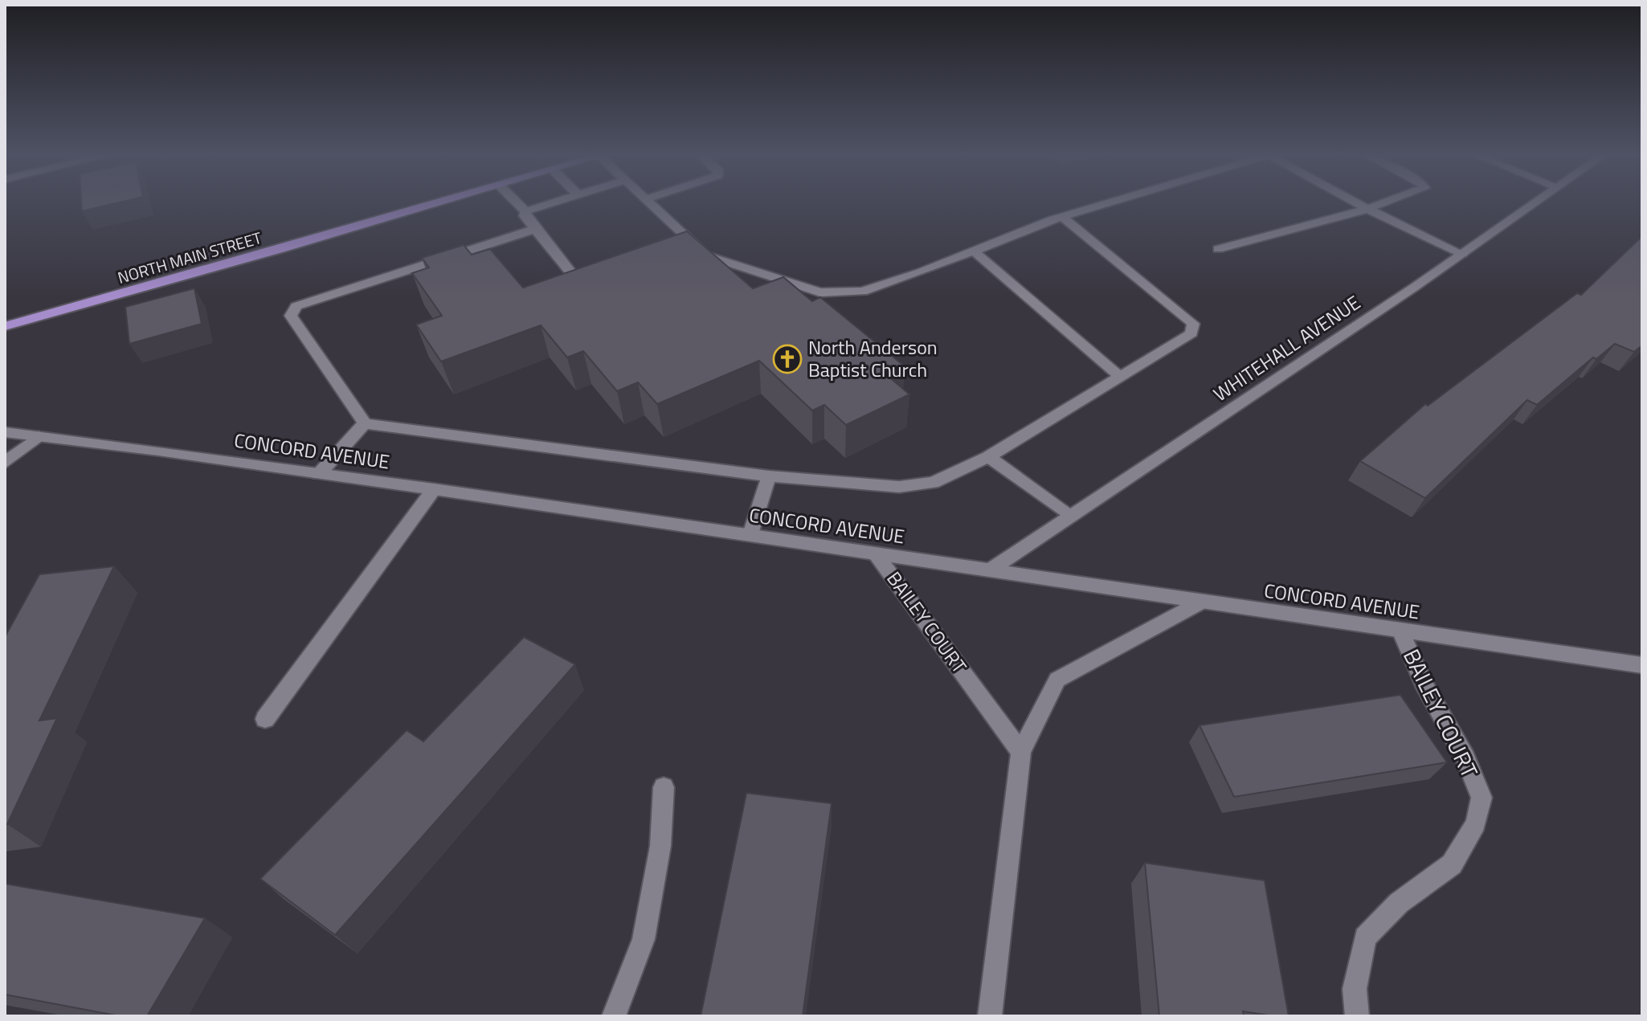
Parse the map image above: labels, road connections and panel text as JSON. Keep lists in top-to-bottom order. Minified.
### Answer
{"streets":{"main road":["NORTH MAIN STREET"],"street":["WHITEHALL AVENUE","CONCORD AVENUE","BAILEY COURT"]},"crossings":[["WHITEHALL AVENUE","CONCORD AVENUE"],["CONCORD AVENUE","BAILEY COURT"]],"places":{"church":["North Anderson Baptist Church"]}}
